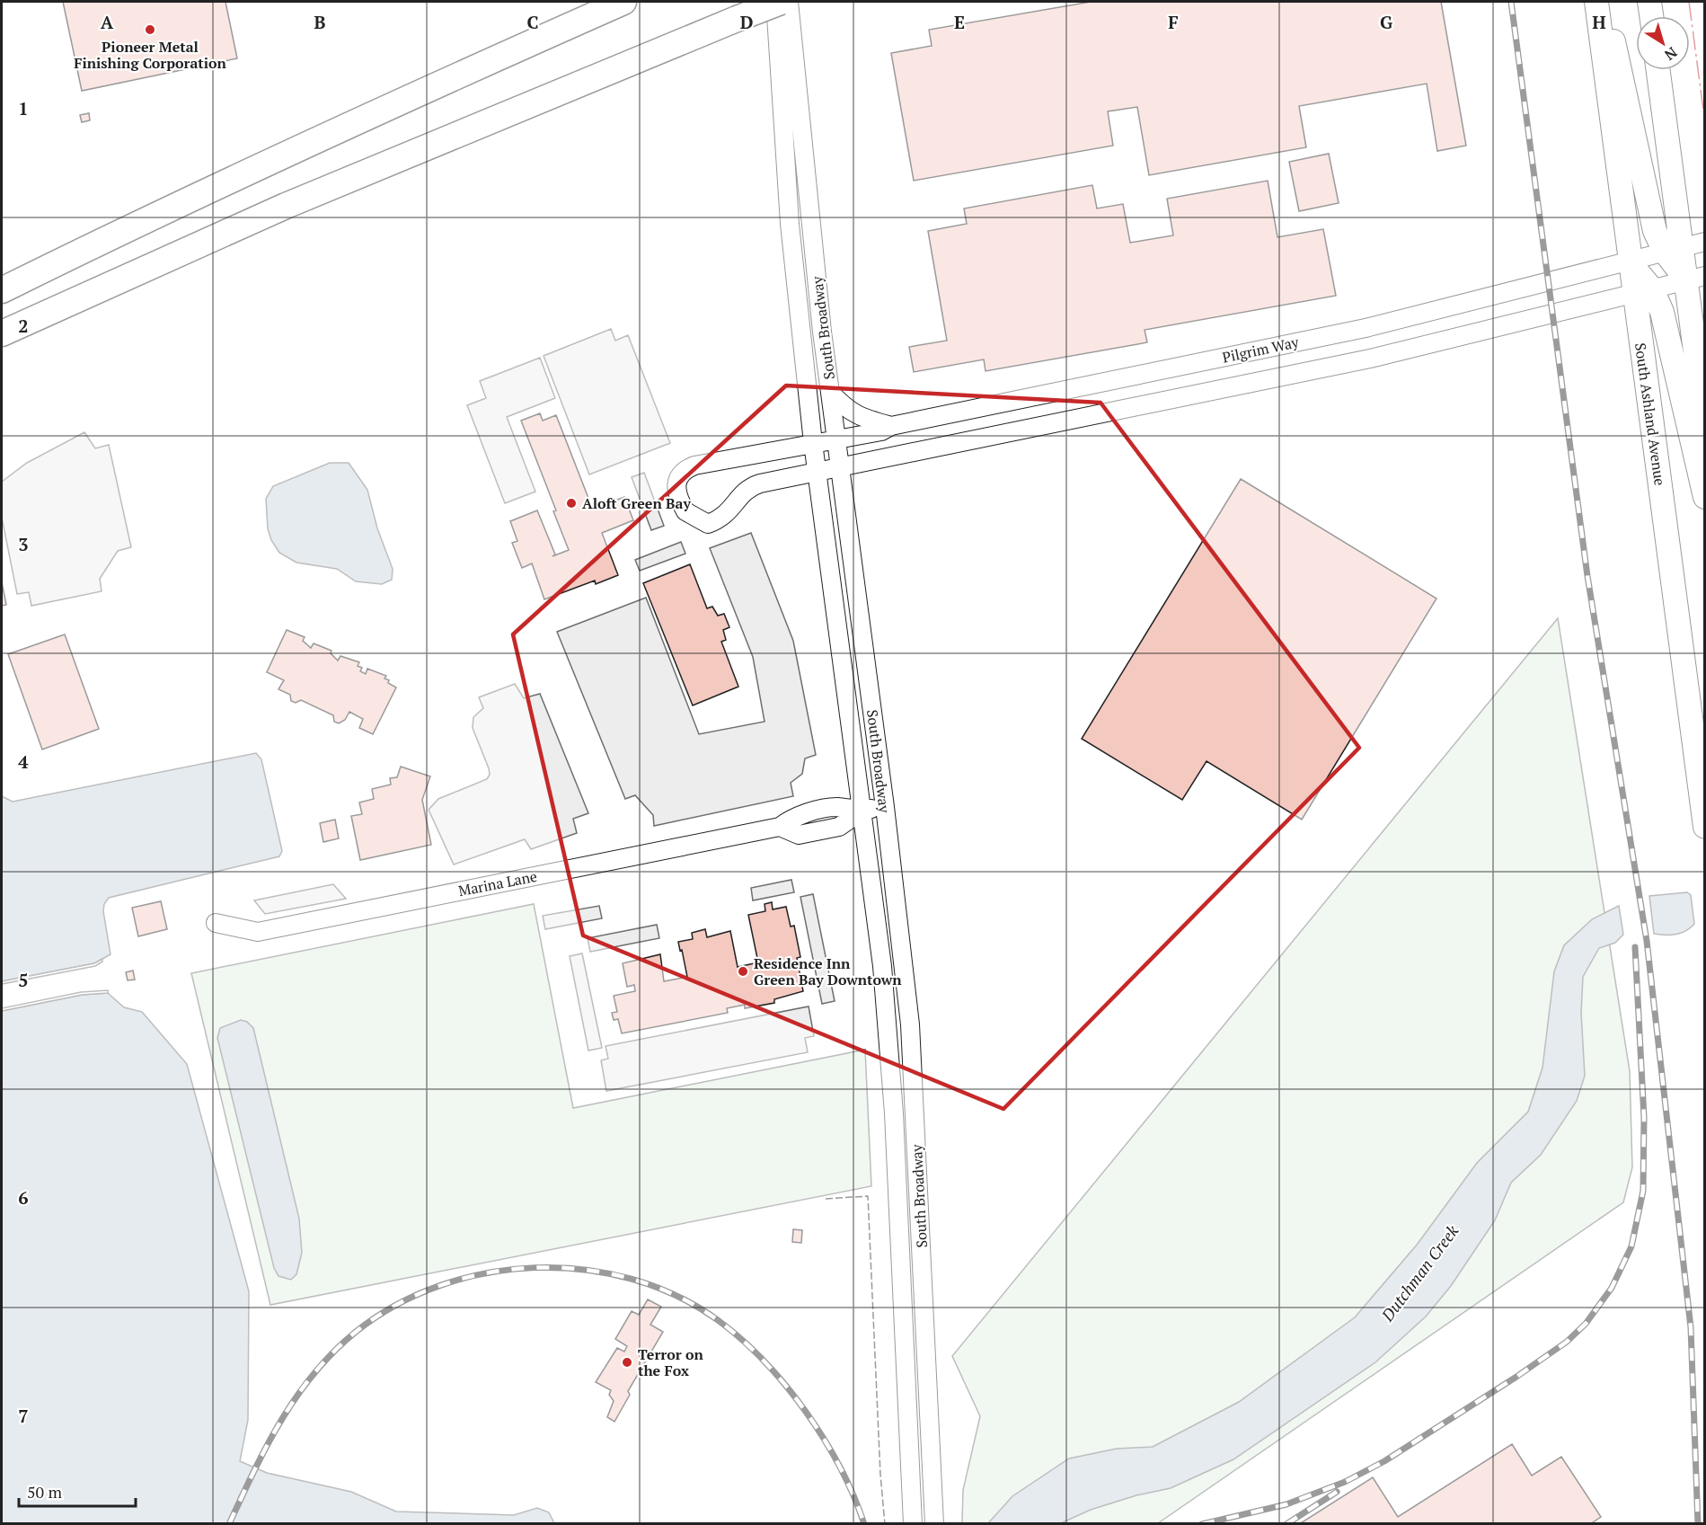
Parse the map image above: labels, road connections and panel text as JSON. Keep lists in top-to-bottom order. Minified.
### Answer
{"streets":{"main road":["South Ashland Avenue"],"street":["South Broadway","Pilgrim Way","Marina Lane"]},"crossings":[["South Broadway","Pilgrim Way"],["South Broadway","Marina Lane"],["Pilgrim Way","South Ashland Avenue"]],"water":["Dutchman Creek"],"places":["Pioneer Metal Finishing Corporation","Aloft Green Bay","Residence Inn Green Bay Downtown","Terror on the Fox"],"scale_bar":"50 m","north":"bottom right","grid":{"columns":["A","B","C","D","E","F","G","H"],"rows":["1","2","3","4","5","6","7"]}}
